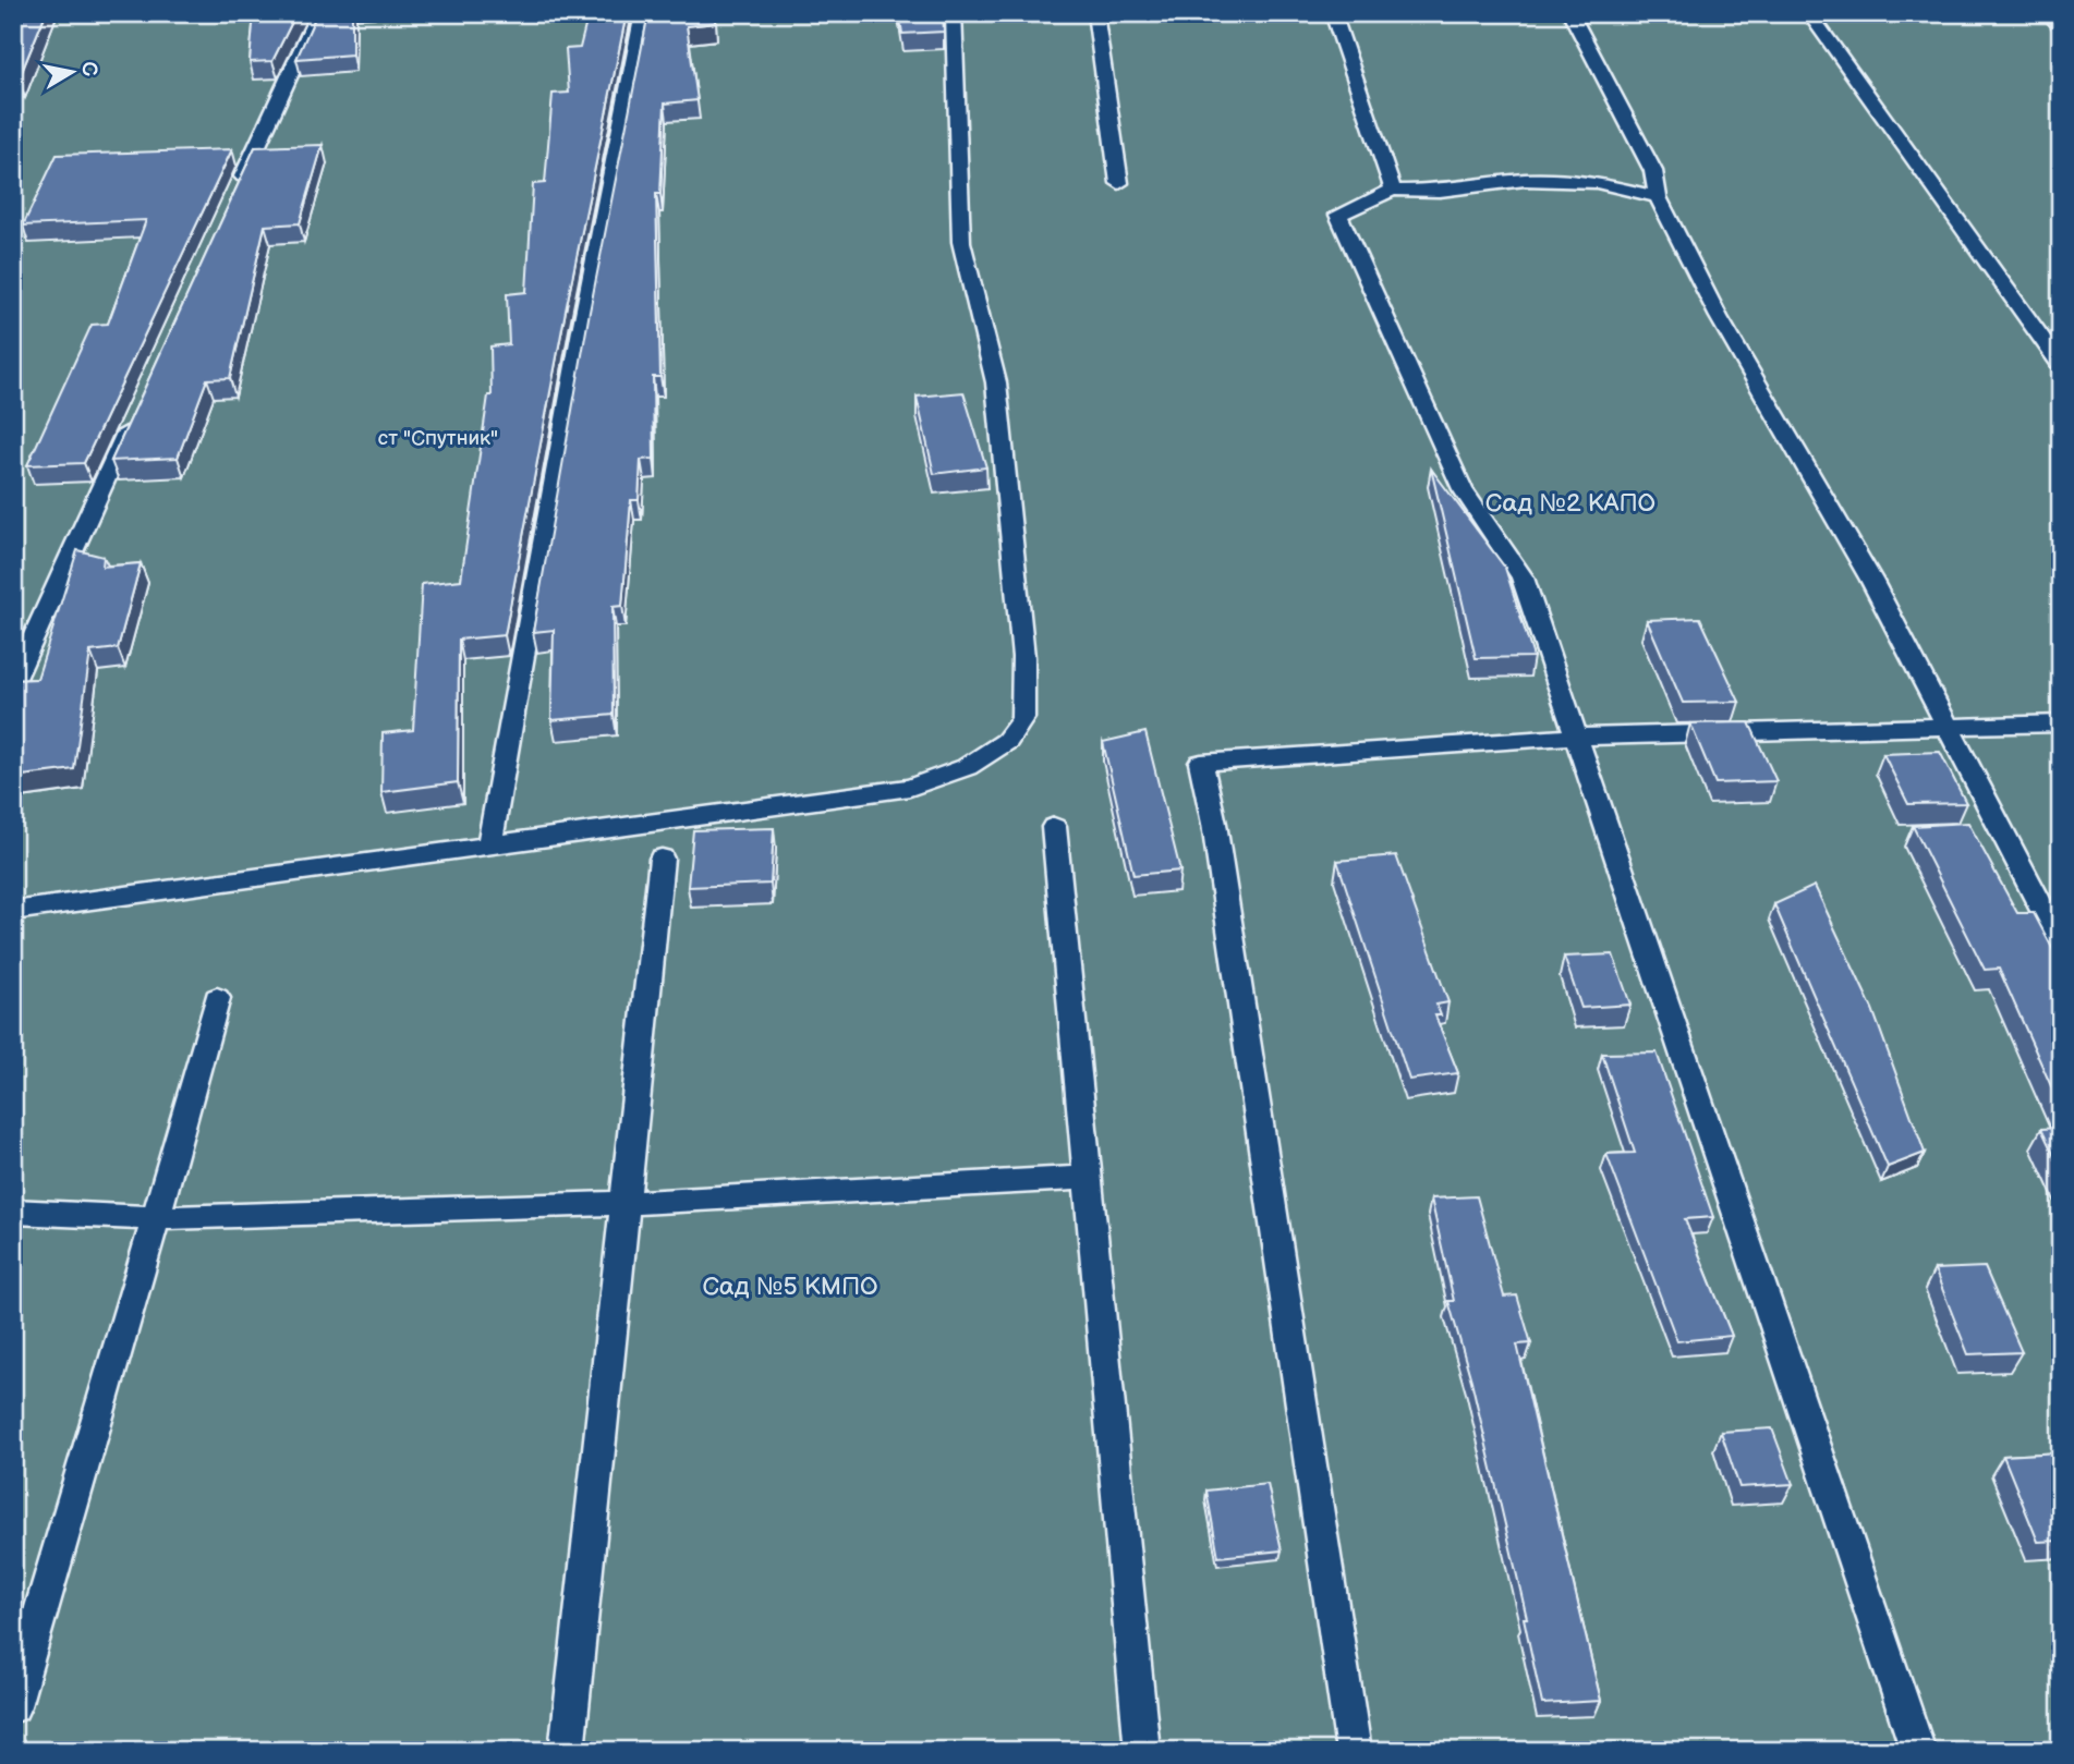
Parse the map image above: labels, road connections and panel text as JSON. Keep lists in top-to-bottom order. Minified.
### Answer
{"parks":["ст \"Спутник\"","Сад №2 КАПО","Сад №5 КМПО"],"north":"right"}
